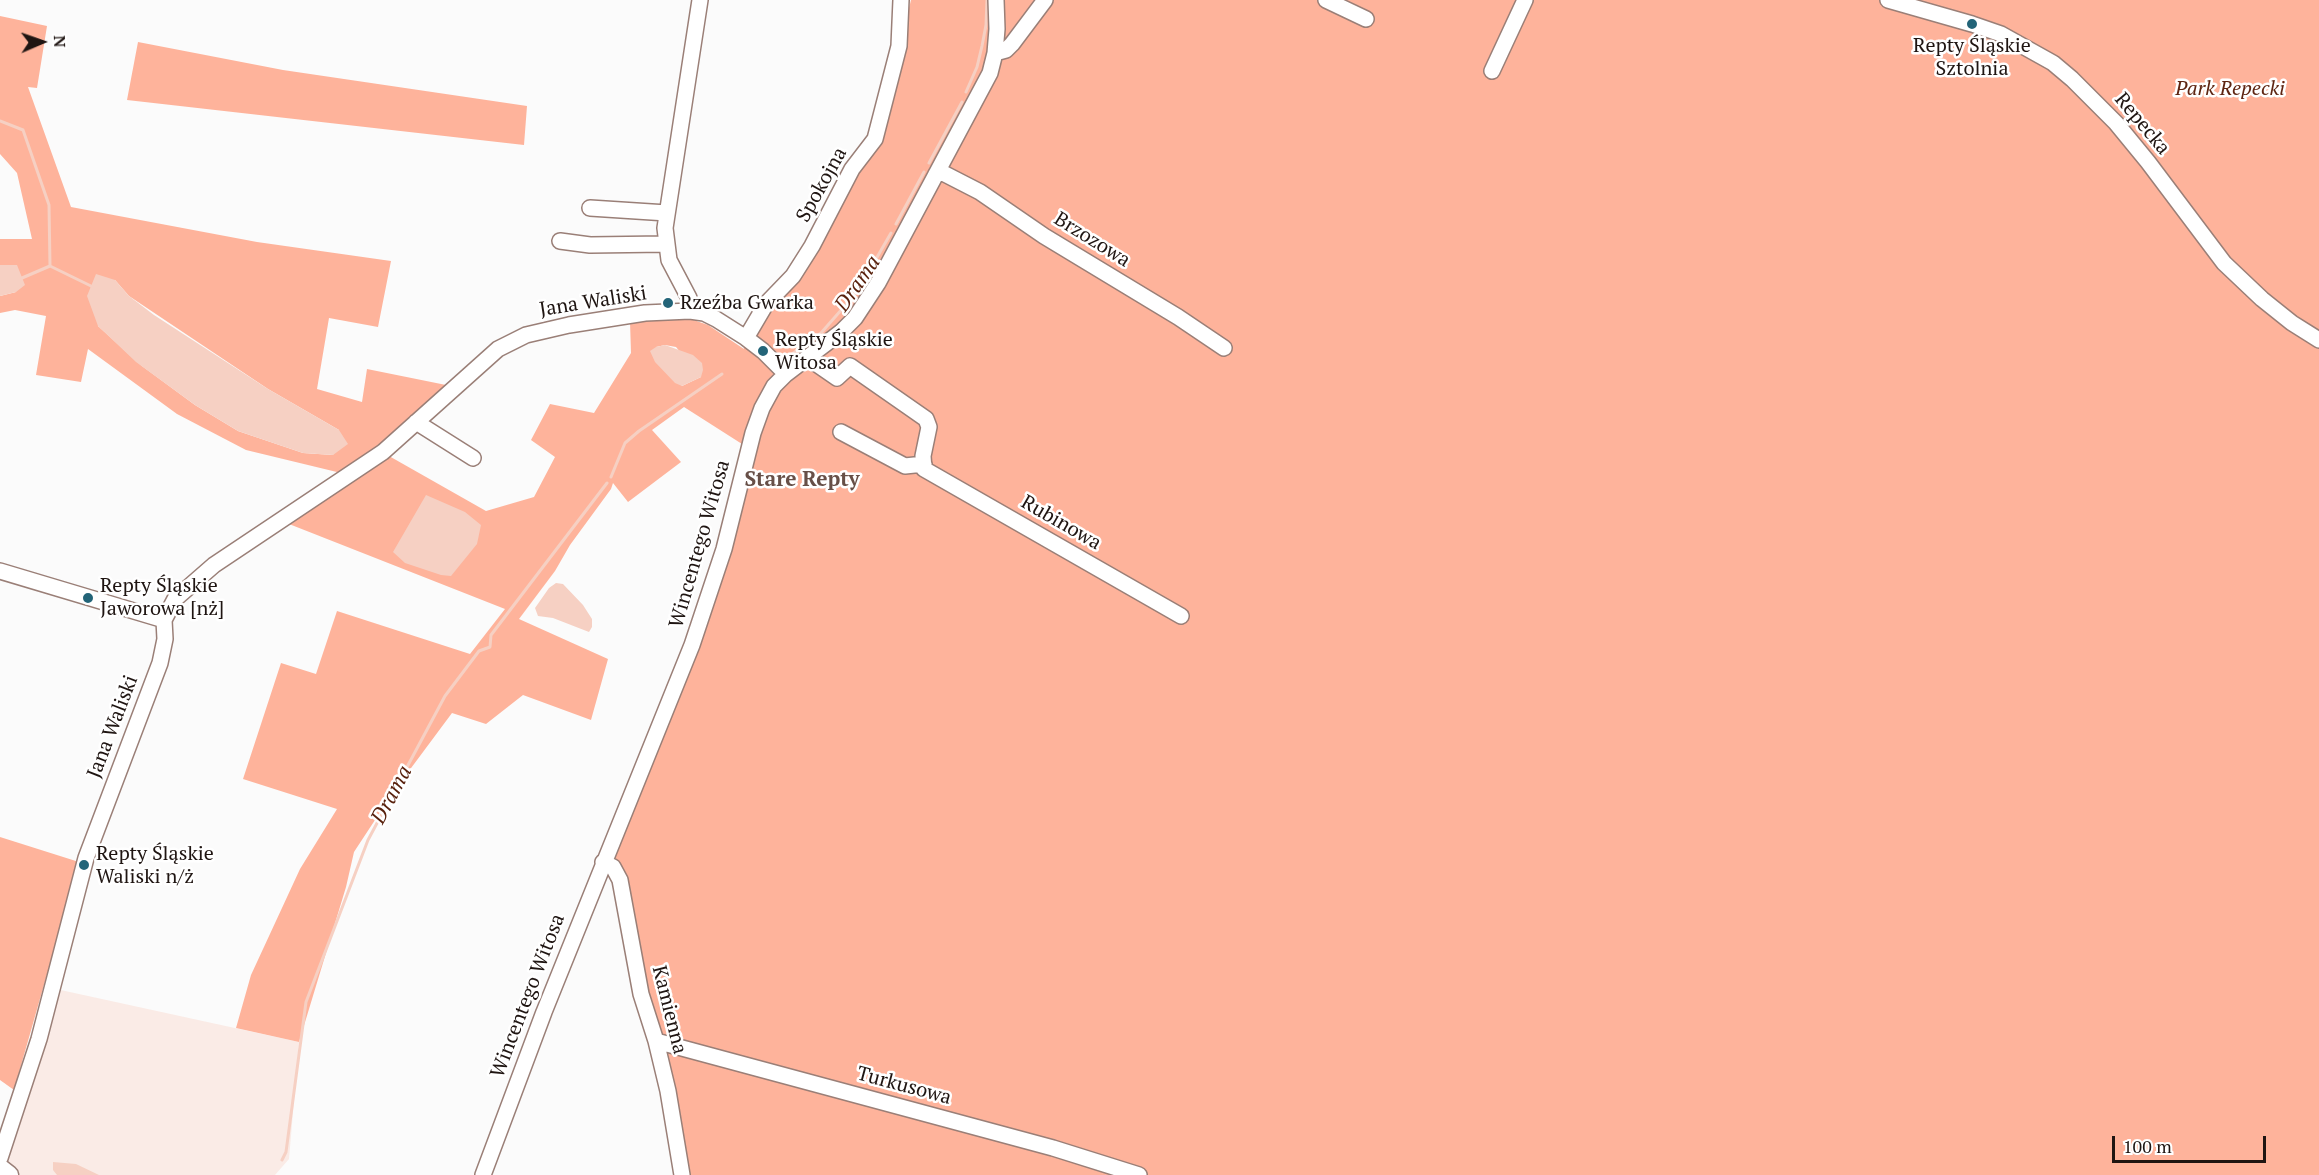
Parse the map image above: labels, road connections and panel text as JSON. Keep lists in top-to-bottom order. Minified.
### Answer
{"streets":{"street":["Repecka","Spokojna","Brzozowa","Jana Waliski","Rubinowa","Wincentego Witosa","Kamienna","Turkusowa"]},"crossings":[["Spokojna","Jana Waliski"],["Brzozowa","Wincentego Witosa"],["Jana Waliski","Wincentego Witosa"],["Wincentego Witosa","Kamienna"],["Kamienna","Turkusowa"]],"districts":["Stare Repty"],"water":["Drama"],"parks":["Park Repecki"],"places":["Repty Śląskie Sztolnia","Rzeźba Gwarka","Repty Śląskie Witosa","Repty Śląskie Jaworowa [nż]","Repty Śląskie Waliski n/ż"],"scale_bar":"100 m","north":"right"}
